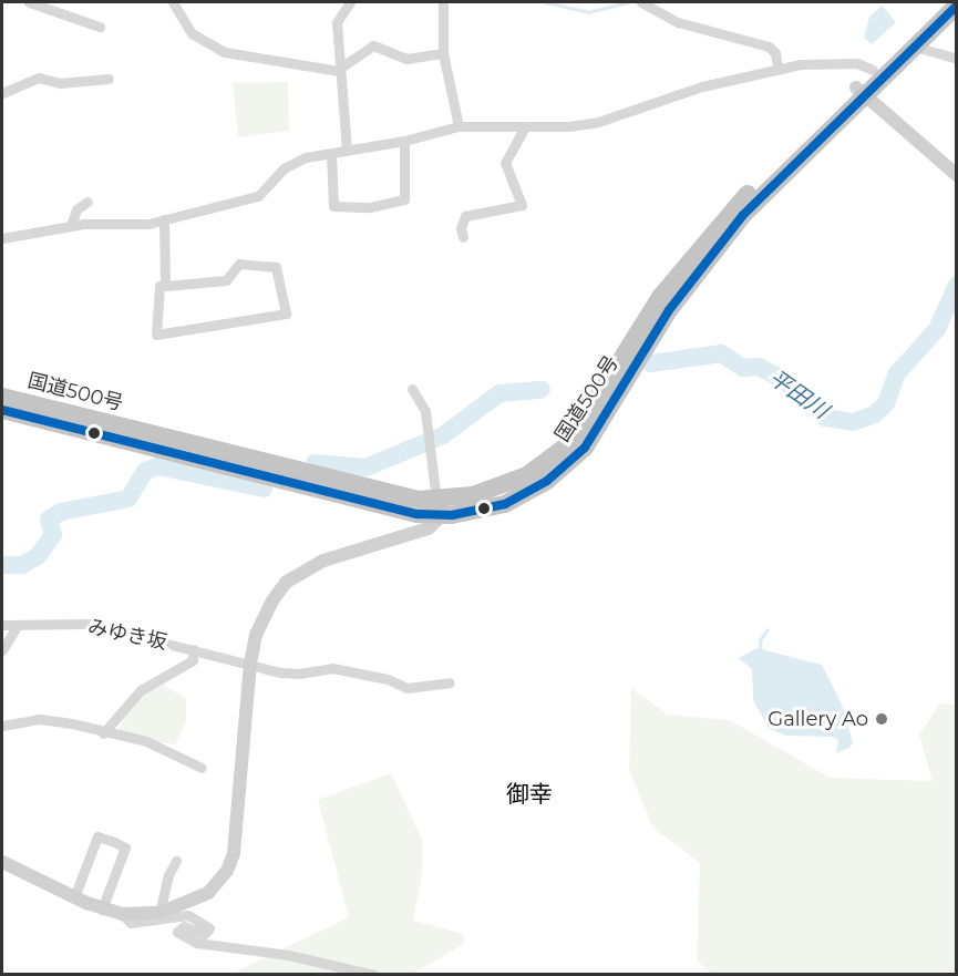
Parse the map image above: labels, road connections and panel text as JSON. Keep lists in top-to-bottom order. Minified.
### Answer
{"streets":{"highway":["国道500号"],"street":["みゆき坂"]},"districts":["御幸"],"water":["平田川"],"places":["Gallery Ao"]}
